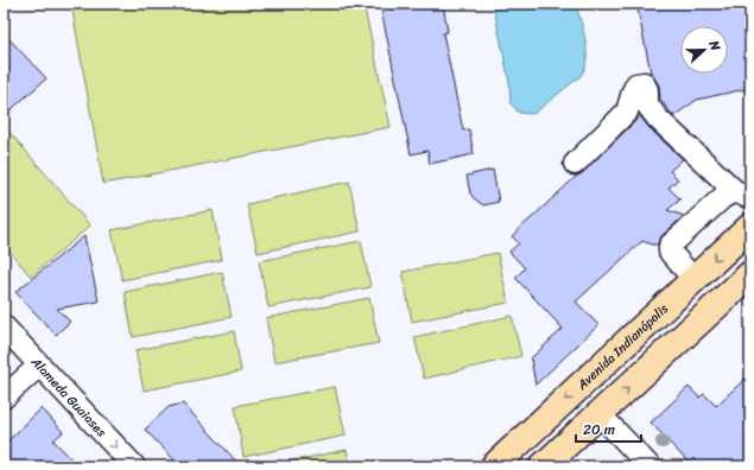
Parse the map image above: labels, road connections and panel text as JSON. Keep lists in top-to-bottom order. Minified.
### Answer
{"streets":{"main road":["Avenida Indianópolis"],"street":["Alameda Guaiases"]},"one_way":["Alameda Guaiases"],"scale_bar":"20 m","north":"right"}
